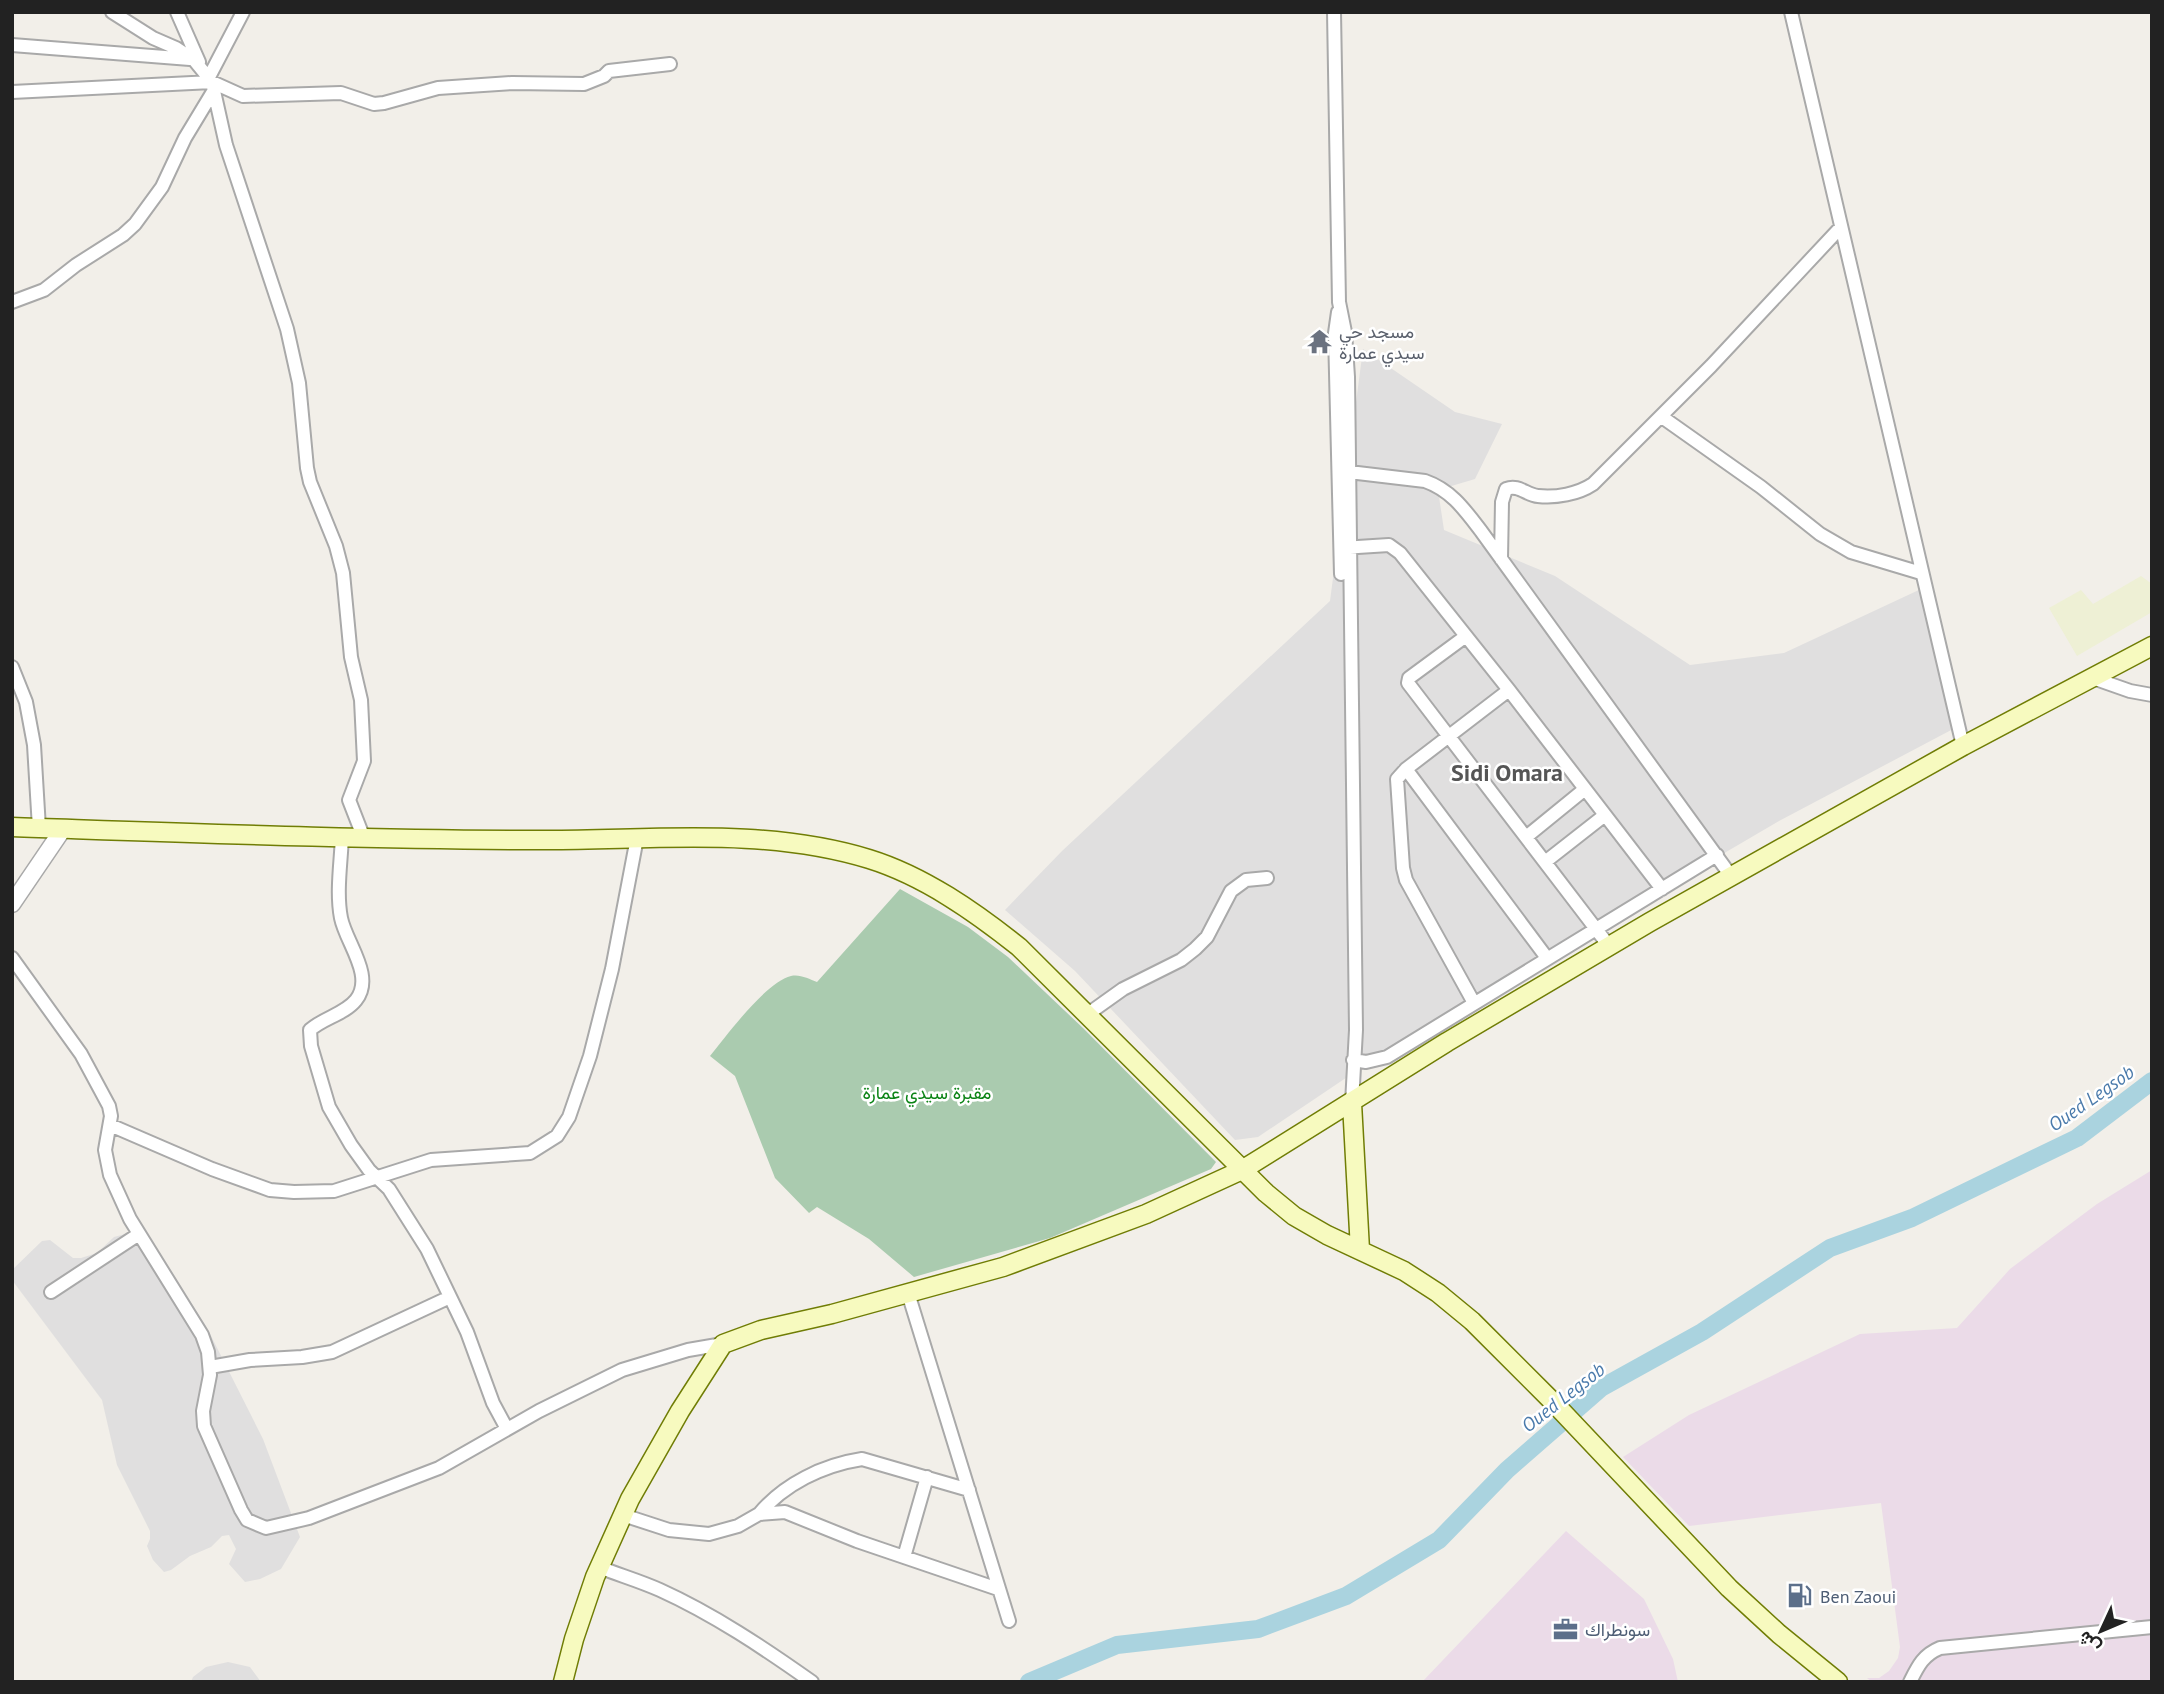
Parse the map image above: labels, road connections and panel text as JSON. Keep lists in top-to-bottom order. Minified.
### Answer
{"districts":["Sidi Omara"],"water":["Oued Legsob"],"parks":["مقبرة سيدي عمارة"],"places":{"temple":["مسجد حي سيدي عمارة"],"fuel station":["Ben Zaoui"],"office":["سونطراك"]},"north":"bottom left"}
